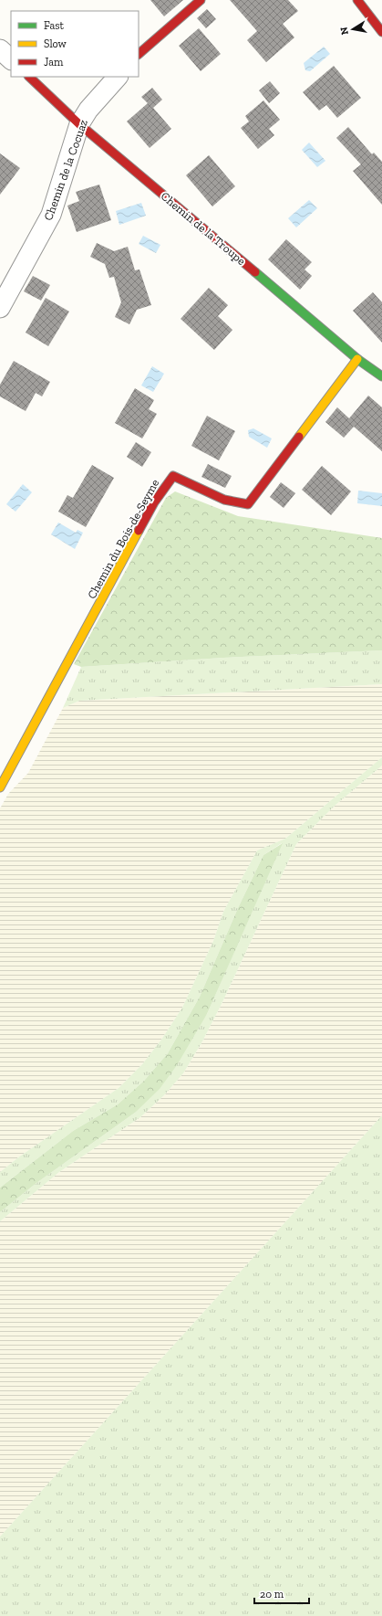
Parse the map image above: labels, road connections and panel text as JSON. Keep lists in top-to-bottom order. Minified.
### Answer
{"streets":{"street":["Chemin de la Cocuaz","Chemin de la Troupe","Chemin du Bois-de-Seyme"]},"crossings":[["Chemin de la Cocuaz","Chemin de la Troupe"],["Chemin de la Troupe","Chemin du Bois-de-Seyme"]],"legend":["Fast","Slow","Jam"],"scale_bar":"20 m","north":"left"}
